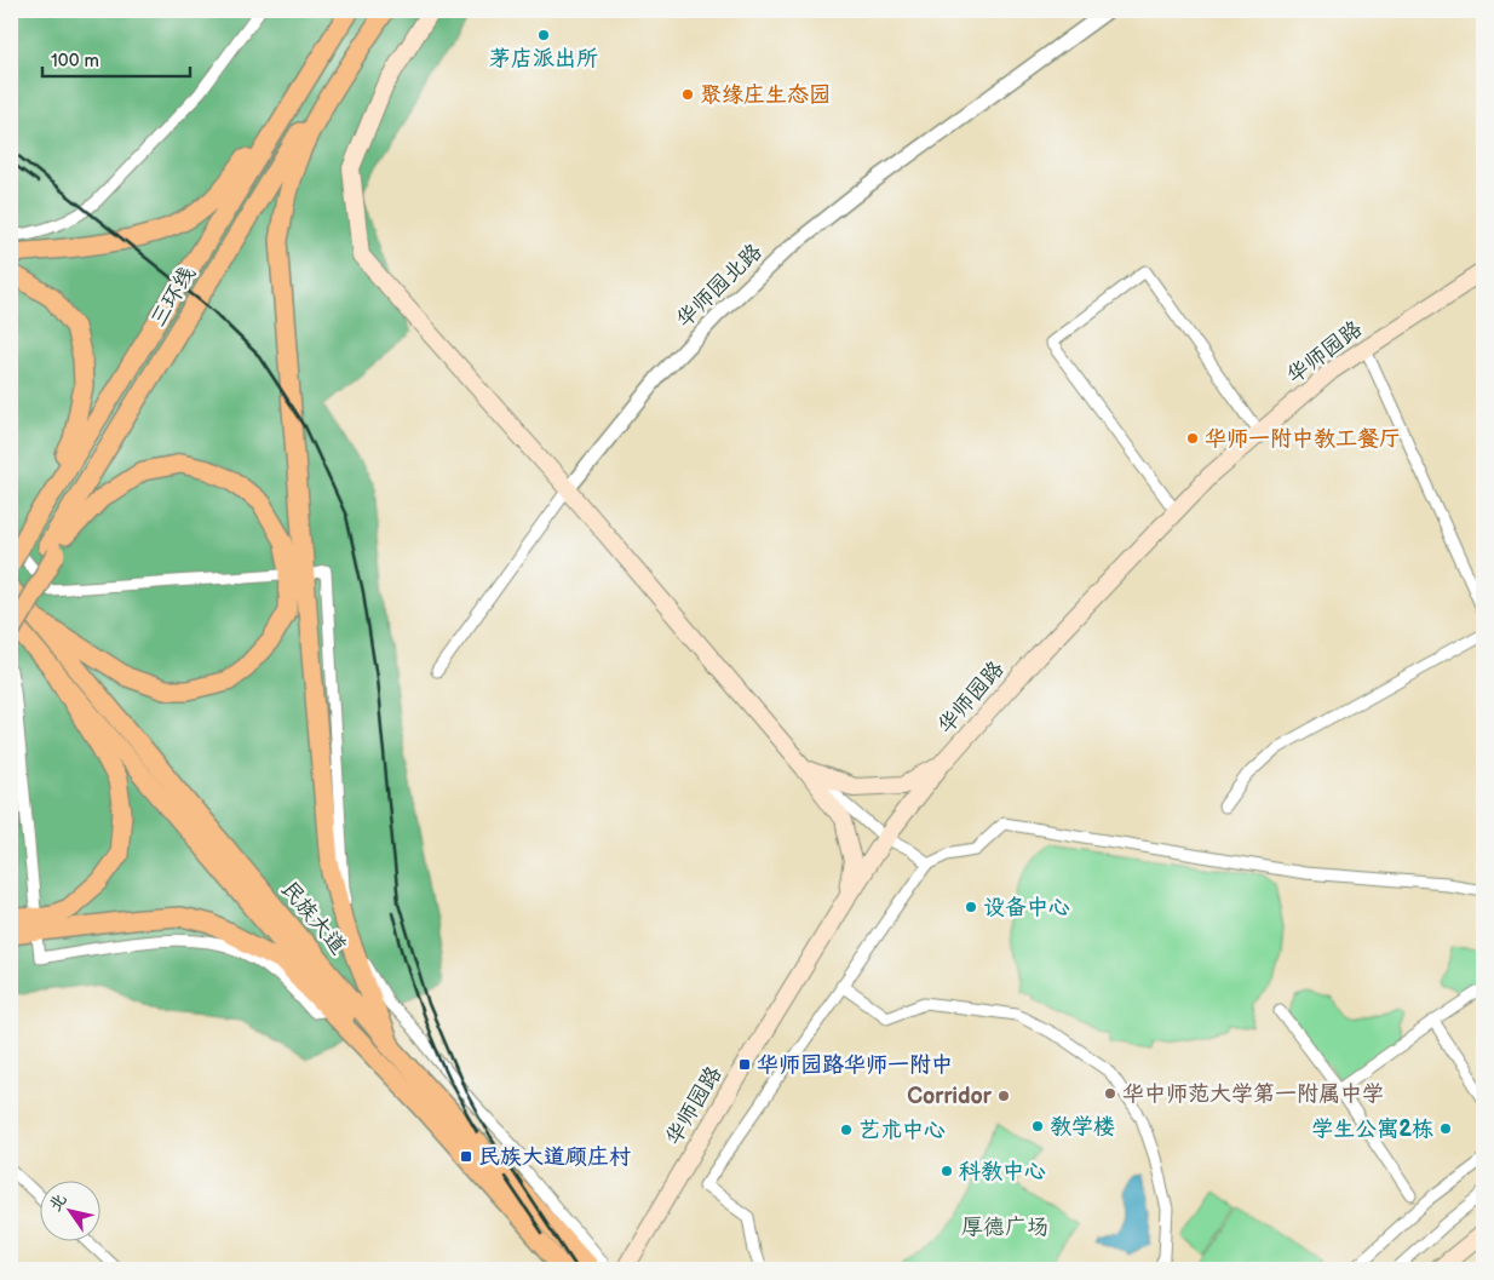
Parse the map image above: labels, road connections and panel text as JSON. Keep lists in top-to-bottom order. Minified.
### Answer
{"streets":{"main road":["三环线","华师园路","民族大道"],"street":["华师园北路"]},"parks":["厚德广场"],"places":{"other":["茅店派出所","聚缘庄生态园","华师一附中教工餐厅","设备中心","华中师范大学第一附属中学","Corridor","教学楼","学生公寓2栋","艺术中心","科教中心"],"transit":["华师园路华师一附中","民族大道顾庄村"]},"scale_bar":"100 m","north":"top left"}
